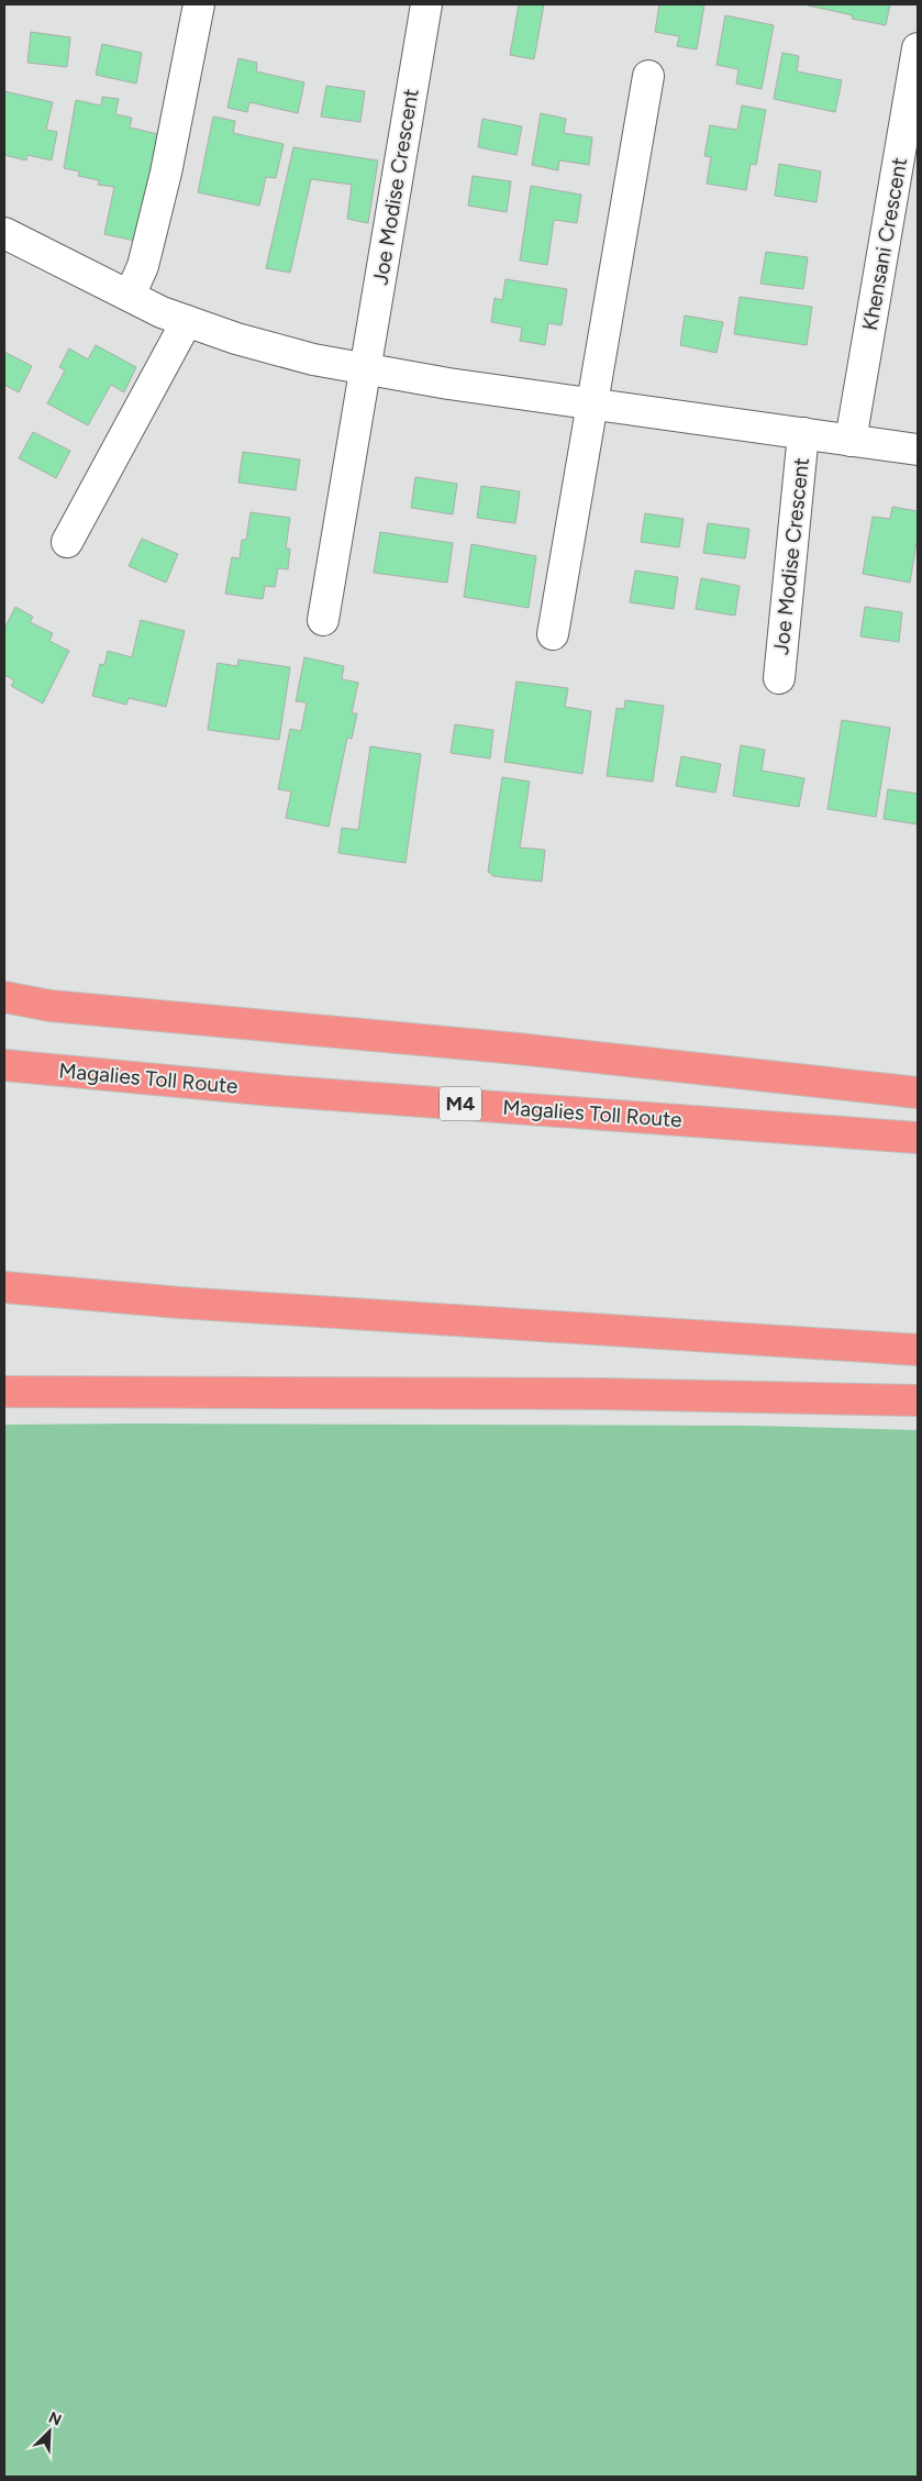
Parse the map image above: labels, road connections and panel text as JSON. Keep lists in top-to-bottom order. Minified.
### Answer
{"streets":{"highway":["Magalies Toll Route","M4"],"street":["Joe Modise Crescent","Khensani Crescent"]},"crossings":[["Joe Modise Crescent","Khensani Crescent"]],"north":"top right"}
